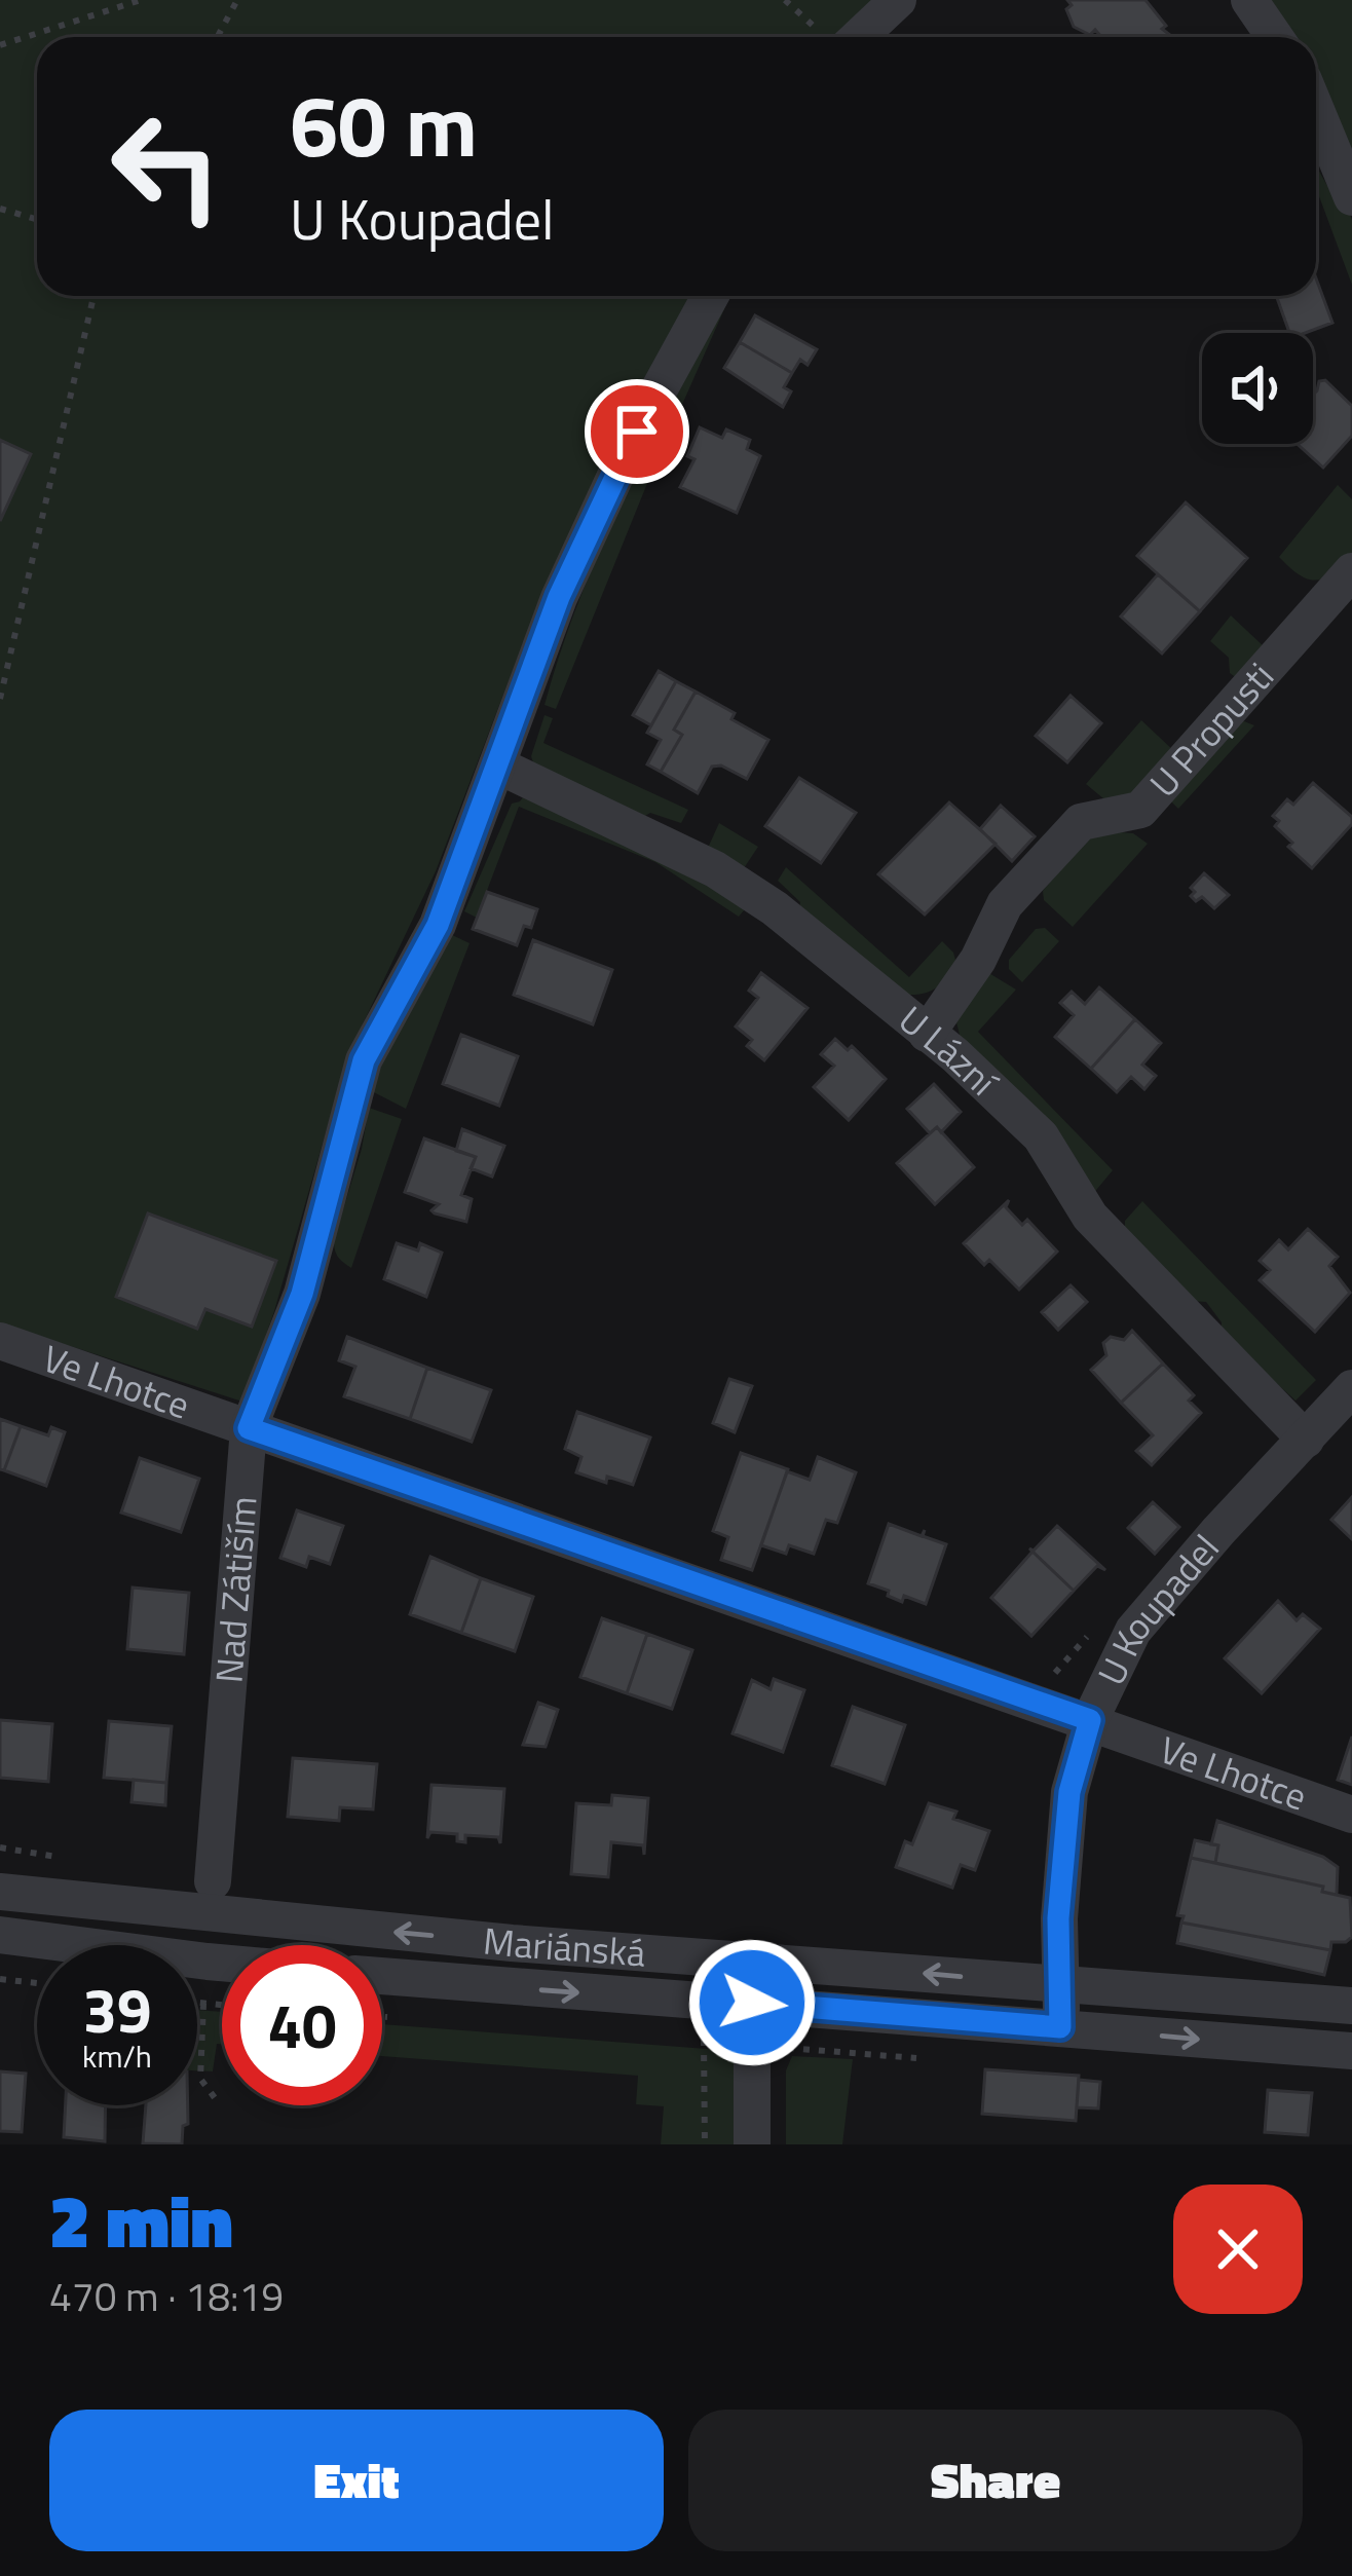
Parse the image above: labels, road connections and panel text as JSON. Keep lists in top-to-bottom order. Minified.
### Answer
{"streets":{"street":["U Propusti","U Lázní","Ve Lhotce","Nad Zátiším","U Koupadel","Mariánská"]},"crossings":[["U Propusti","U Lázní"],["U Lázní","Nad Zátiším"],["U Lázní","U Koupadel"],["Ve Lhotce","Nad Zátiším"],["Ve Lhotce","U Koupadel"],["U Koupadel","Mariánská"]],"page":{"turn":["60 m","U Koupadel"],"speed":"39 km/h","limit":"40","heading":["2 min","470 m · 18:19"],"buttons":["Exit","Share"]}}
